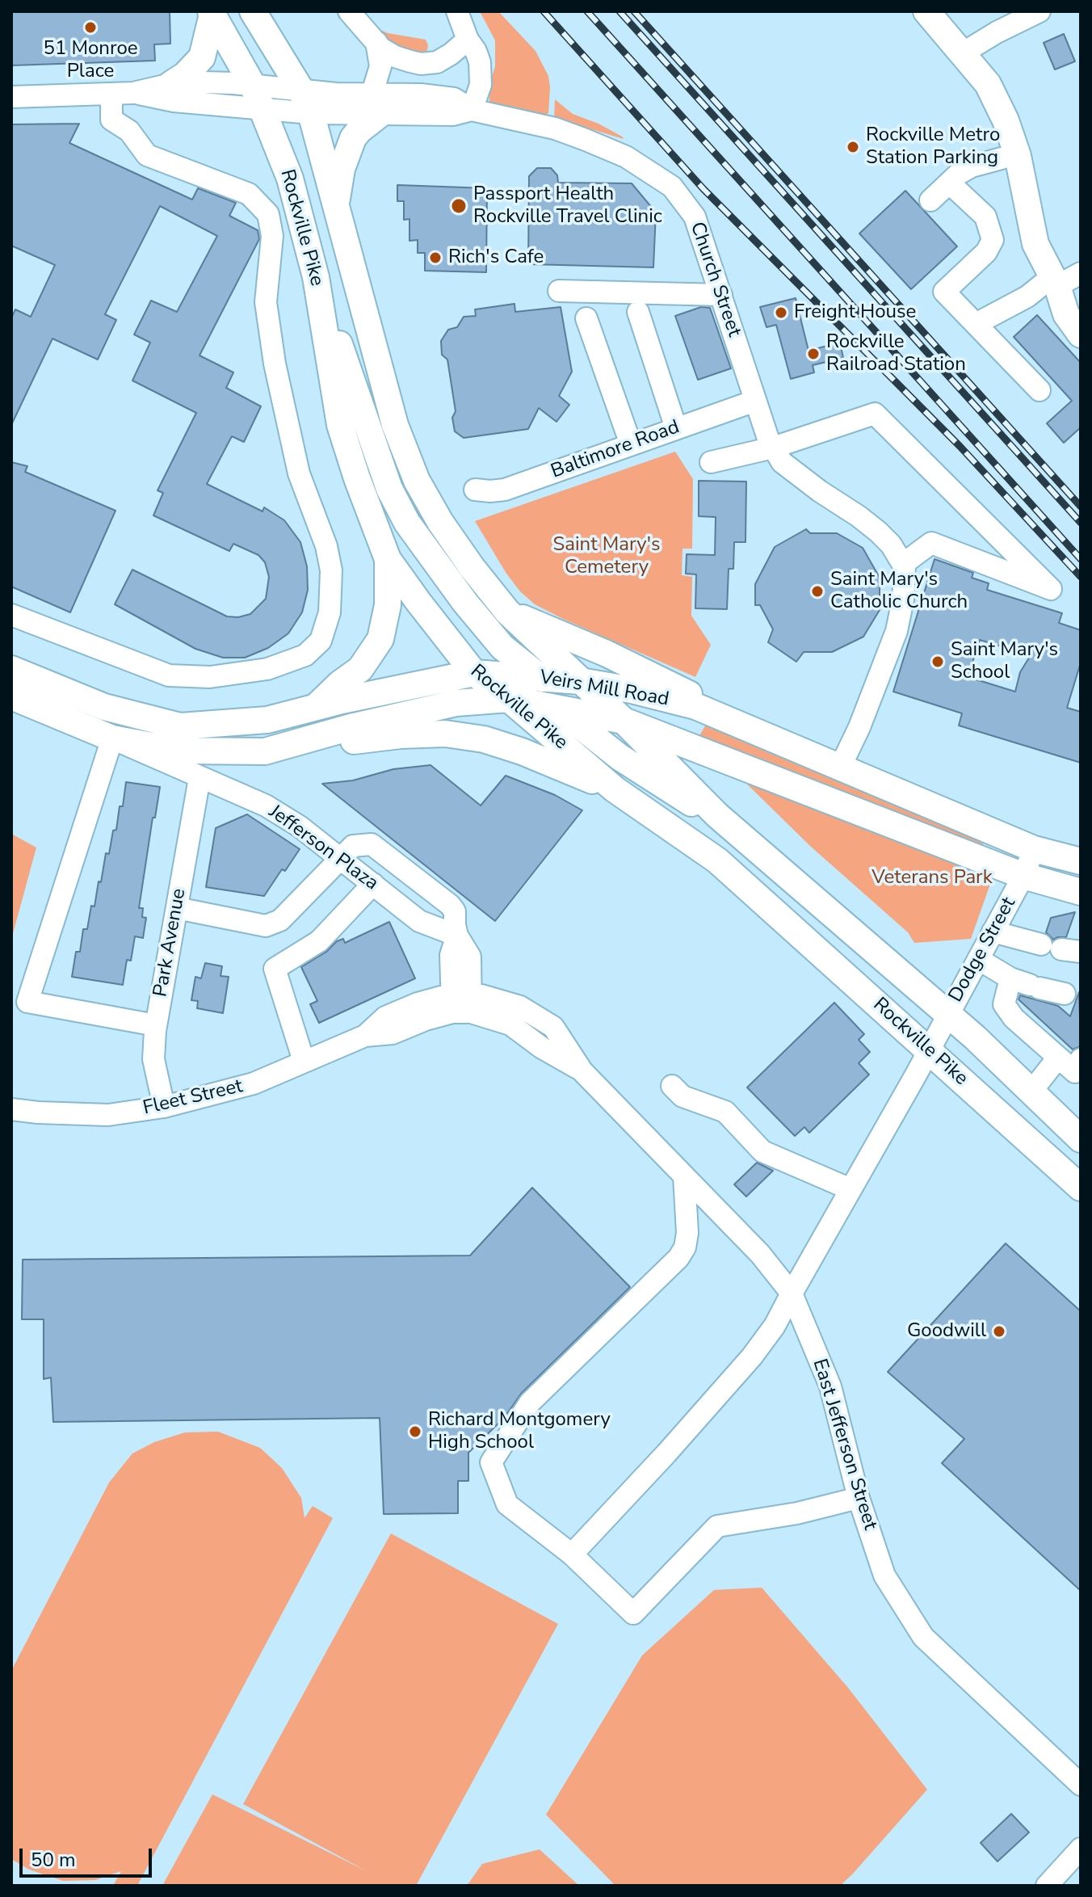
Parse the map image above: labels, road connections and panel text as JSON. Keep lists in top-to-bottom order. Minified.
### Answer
{"streets":{"main road":["Rockville Pike","Veirs Mill Road"],"street":["Church Street","Baltimore Road","Jefferson Plaza","Park Avenue","Dodge Street","Fleet Street","East Jefferson Street"]},"crossings":[["Rockville Pike","Church Street"],["Rockville Pike","Veirs Mill Road"],["Rockville Pike","Dodge Street"],["Church Street","Baltimore Road"],["Veirs Mill Road","Jefferson Plaza"],["Veirs Mill Road","Dodge Street"],["Jefferson Plaza","Park Avenue"],["Park Avenue","Fleet Street"],["Dodge Street","East Jefferson Street"],["Fleet Street","East Jefferson Street"]],"parks":["Saint Mary's Cemetery","Veterans Park"],"places":["51 Monroe Place","Rockville Metro Station Parking","Passport Health Rockville Travel Clinic","Rich's Cafe","Freight House","Rockville Railroad Station","Saint Mary's Catholic Church","Saint Mary's School","Goodwill","Richard Montgomery High School"],"scale_bar":"50 m"}
